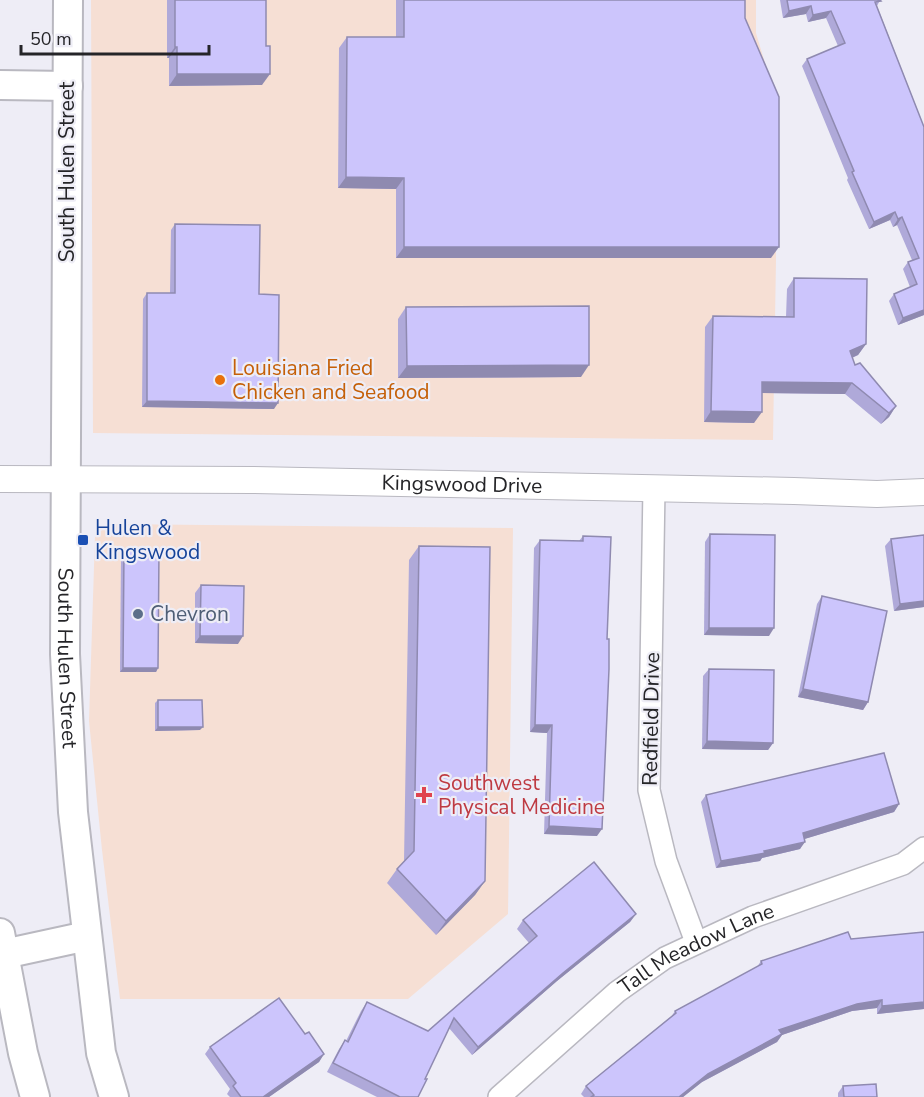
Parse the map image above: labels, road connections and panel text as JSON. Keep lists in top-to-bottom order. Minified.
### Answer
{"streets":{"main road":["South Hulen Street"],"street":["Kingswood Drive","Redfield Drive","Tall Meadow Lane"]},"crossings":[["South Hulen Street","Kingswood Drive"],["Kingswood Drive","Redfield Drive"],["Redfield Drive","Tall Meadow Lane"]],"places":{"other":["Louisiana Fried Chicken and Seafood","Chevron"],"transit":["Hulen & Kingswood"],"health":["Southwest Physical Medicine"]},"scale_bar":"50 m"}
